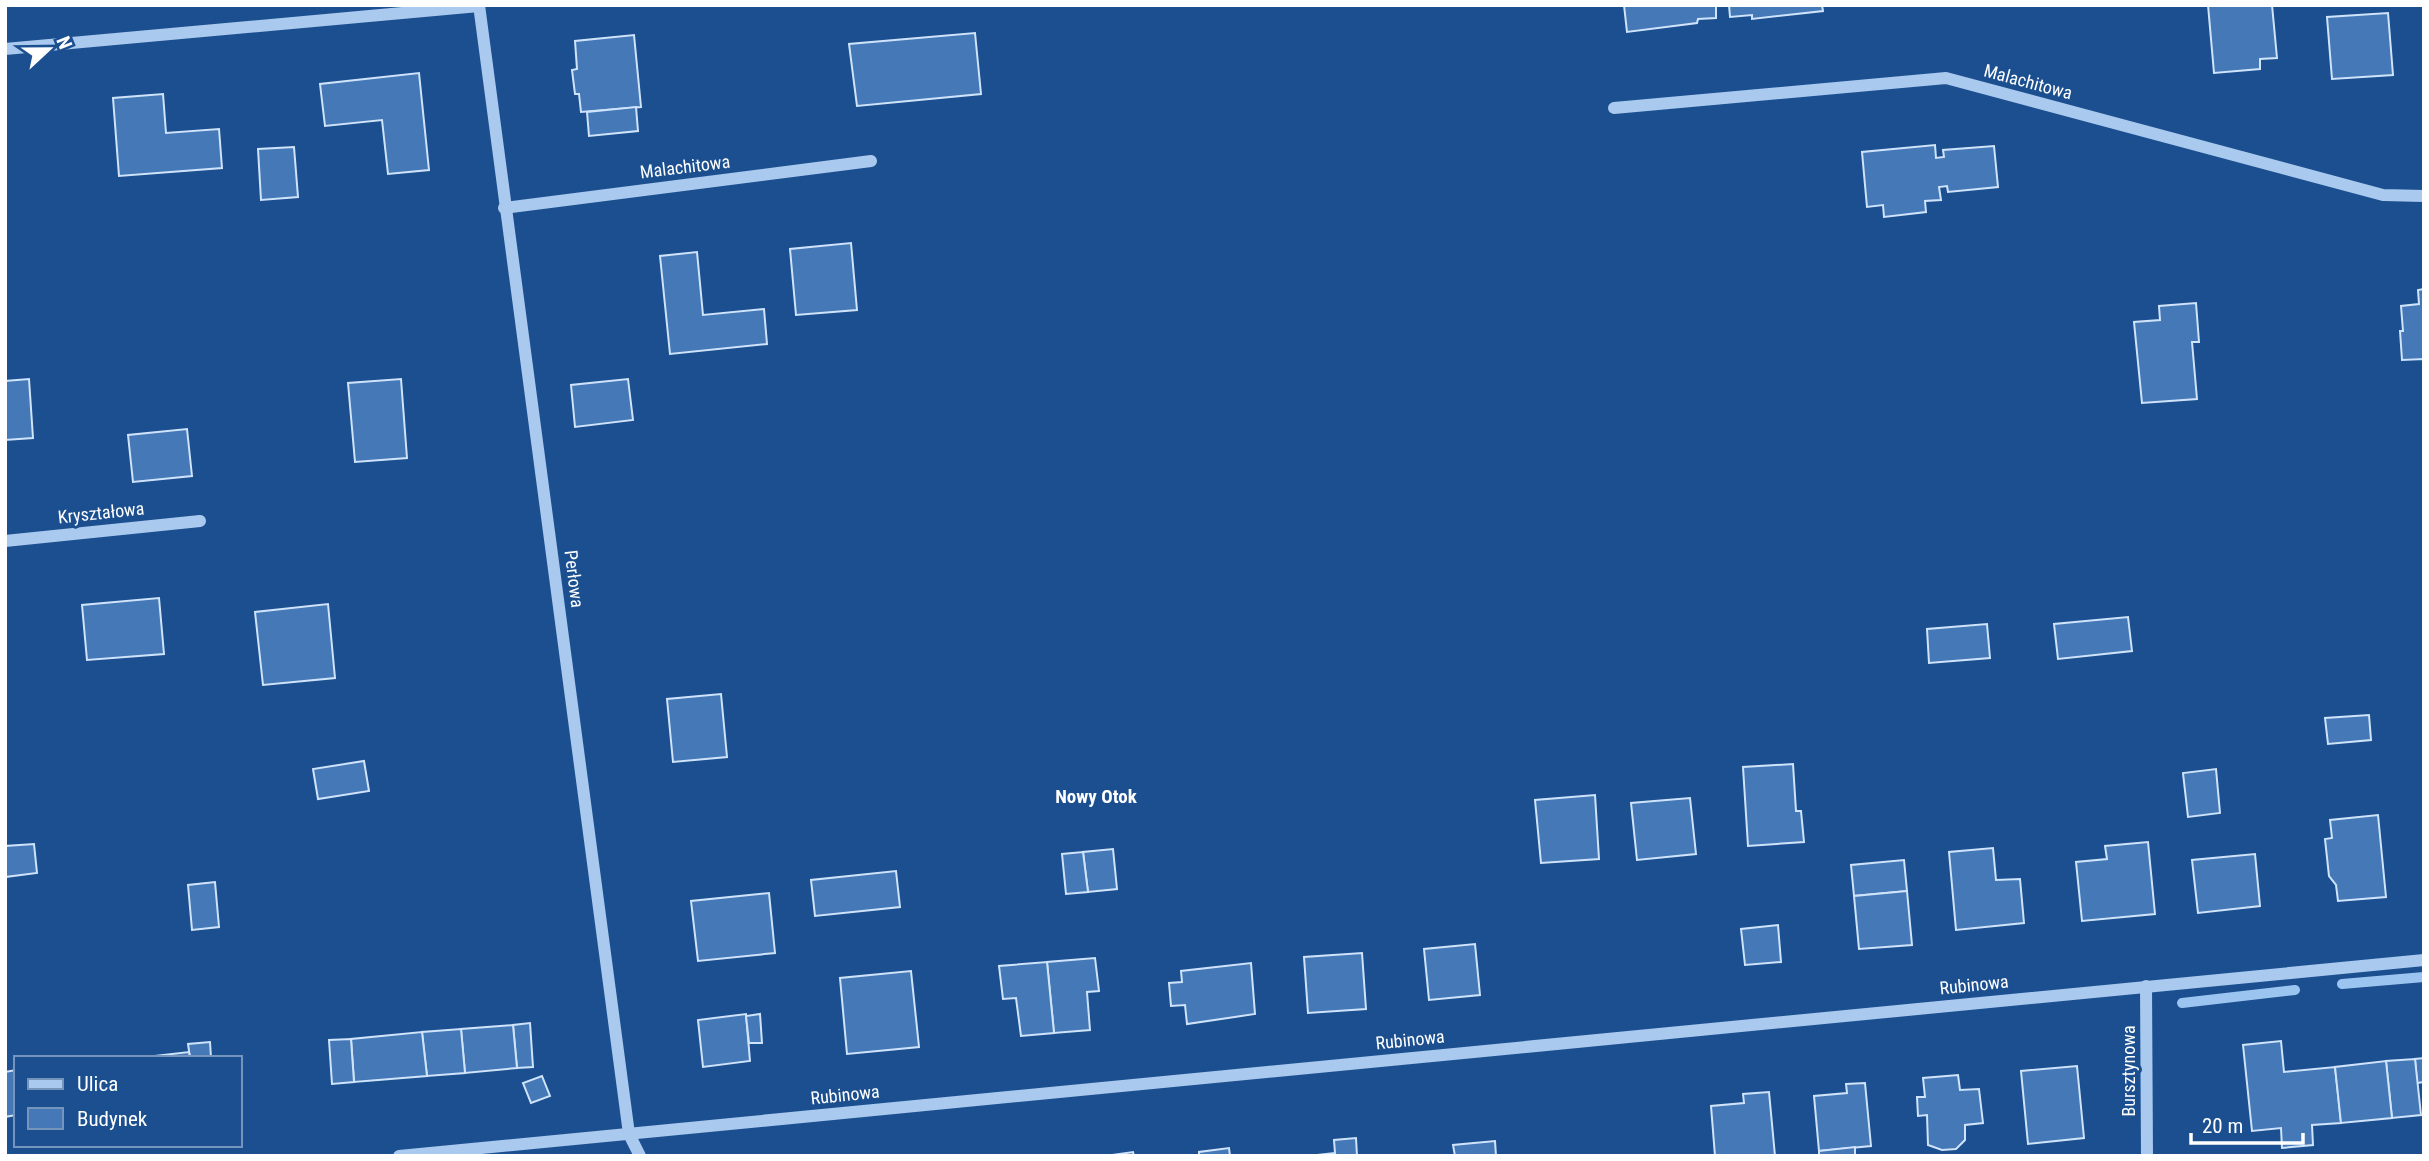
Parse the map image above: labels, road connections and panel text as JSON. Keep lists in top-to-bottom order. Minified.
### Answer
{"streets":{"street":["Malachitowa","Kryształowa","Perłowa","Rubinowa","Bursztynowa"]},"crossings":[["Malachitowa","Perłowa"],["Perłowa","Rubinowa"],["Rubinowa","Bursztynowa"]],"districts":["Nowy Otok"],"legend":["Ulica","Budynek"],"scale_bar":"20 m","north":"right"}
